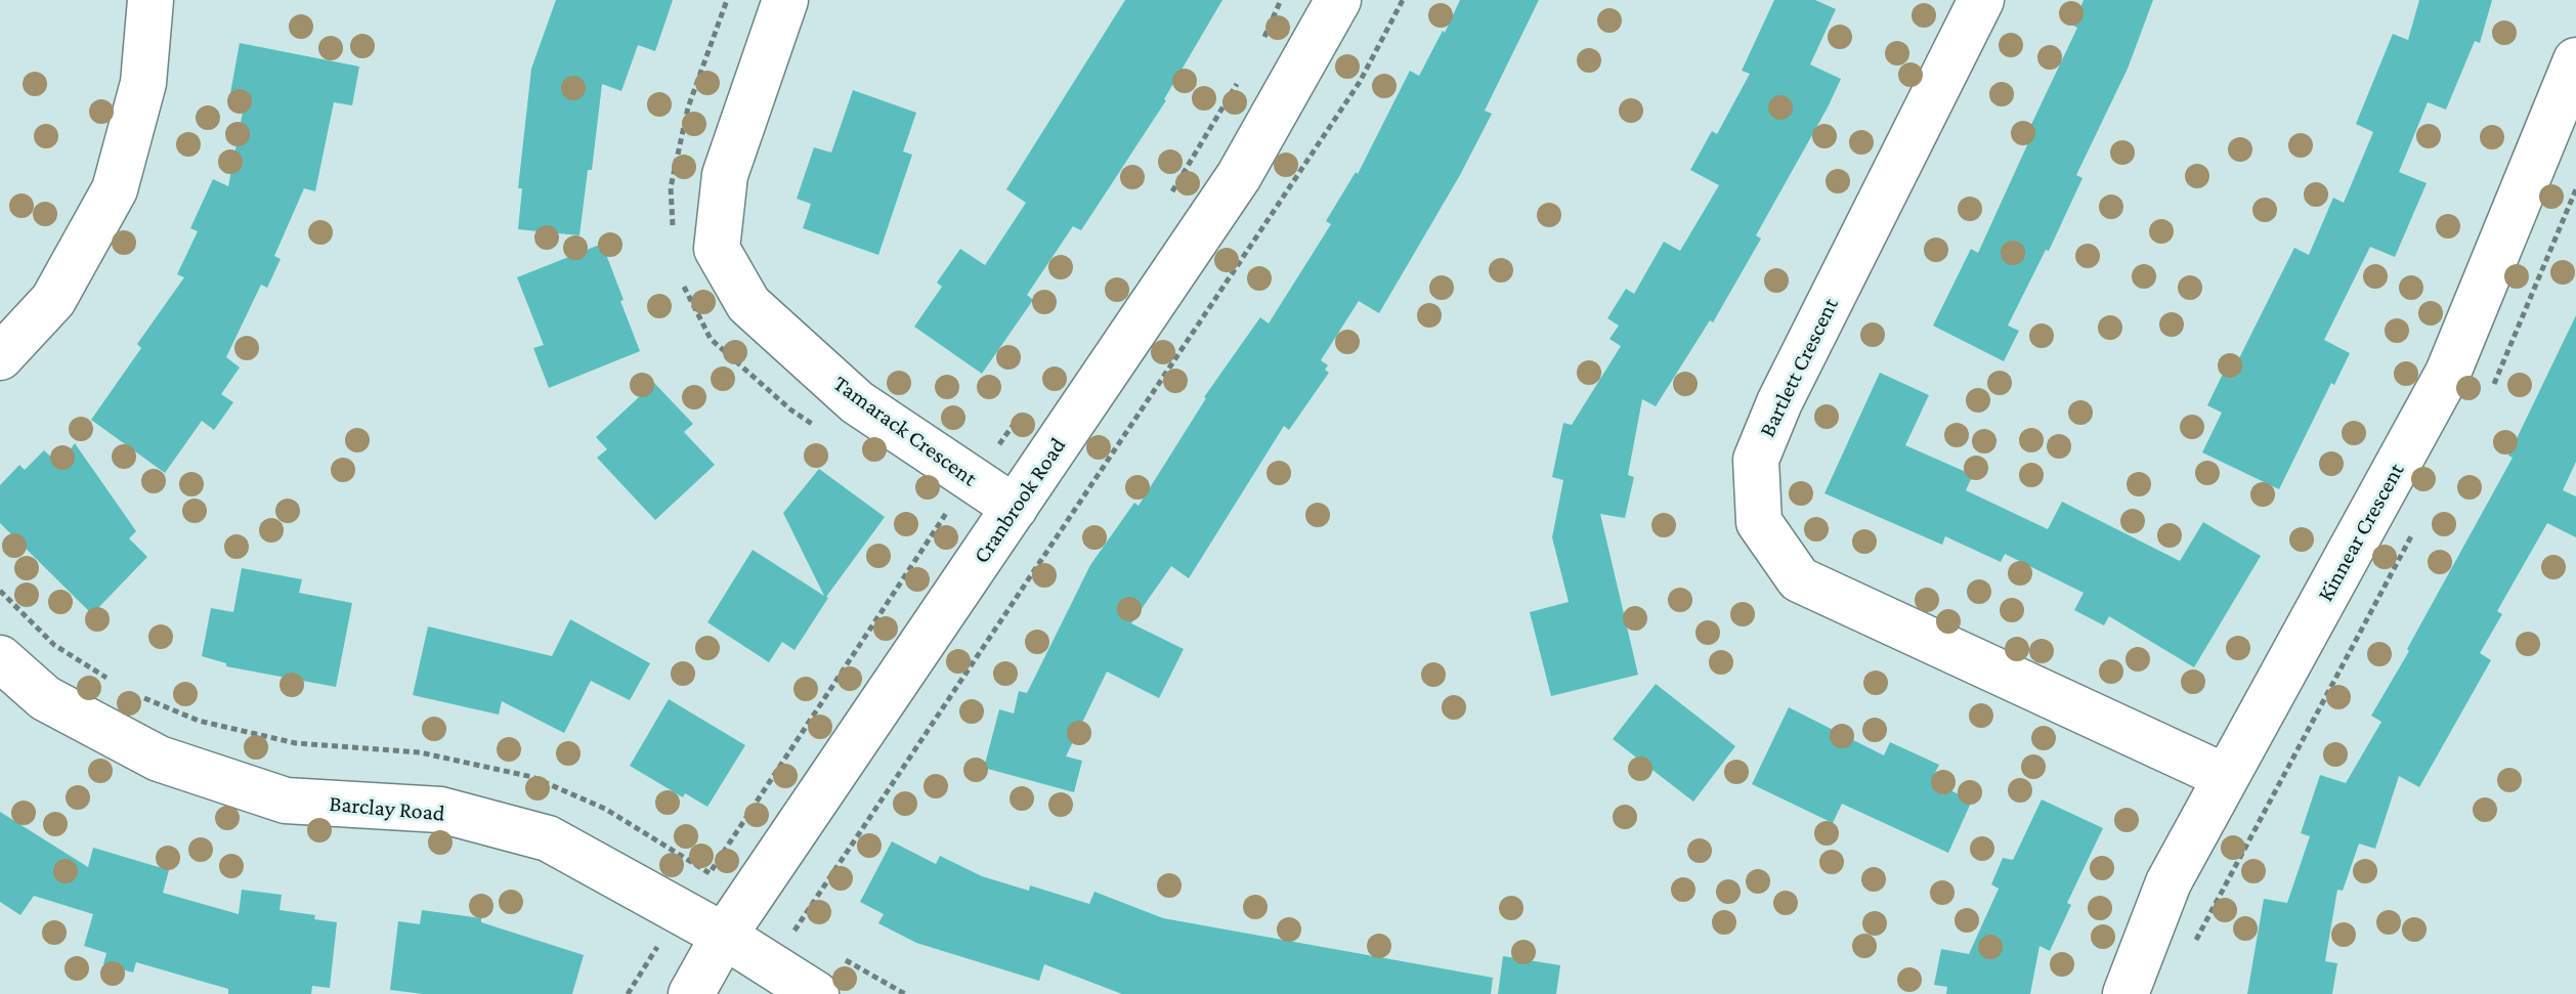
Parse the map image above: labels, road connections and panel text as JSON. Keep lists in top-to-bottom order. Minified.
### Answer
{"streets":{"street":["Bartlett Crescent","Tamarack Crescent","Cranbrook Road","Kinnear Crescent","Barclay Road"]},"crossings":[["Bartlett Crescent","Kinnear Crescent"],["Tamarack Crescent","Cranbrook Road"],["Cranbrook Road","Barclay Road"]]}
